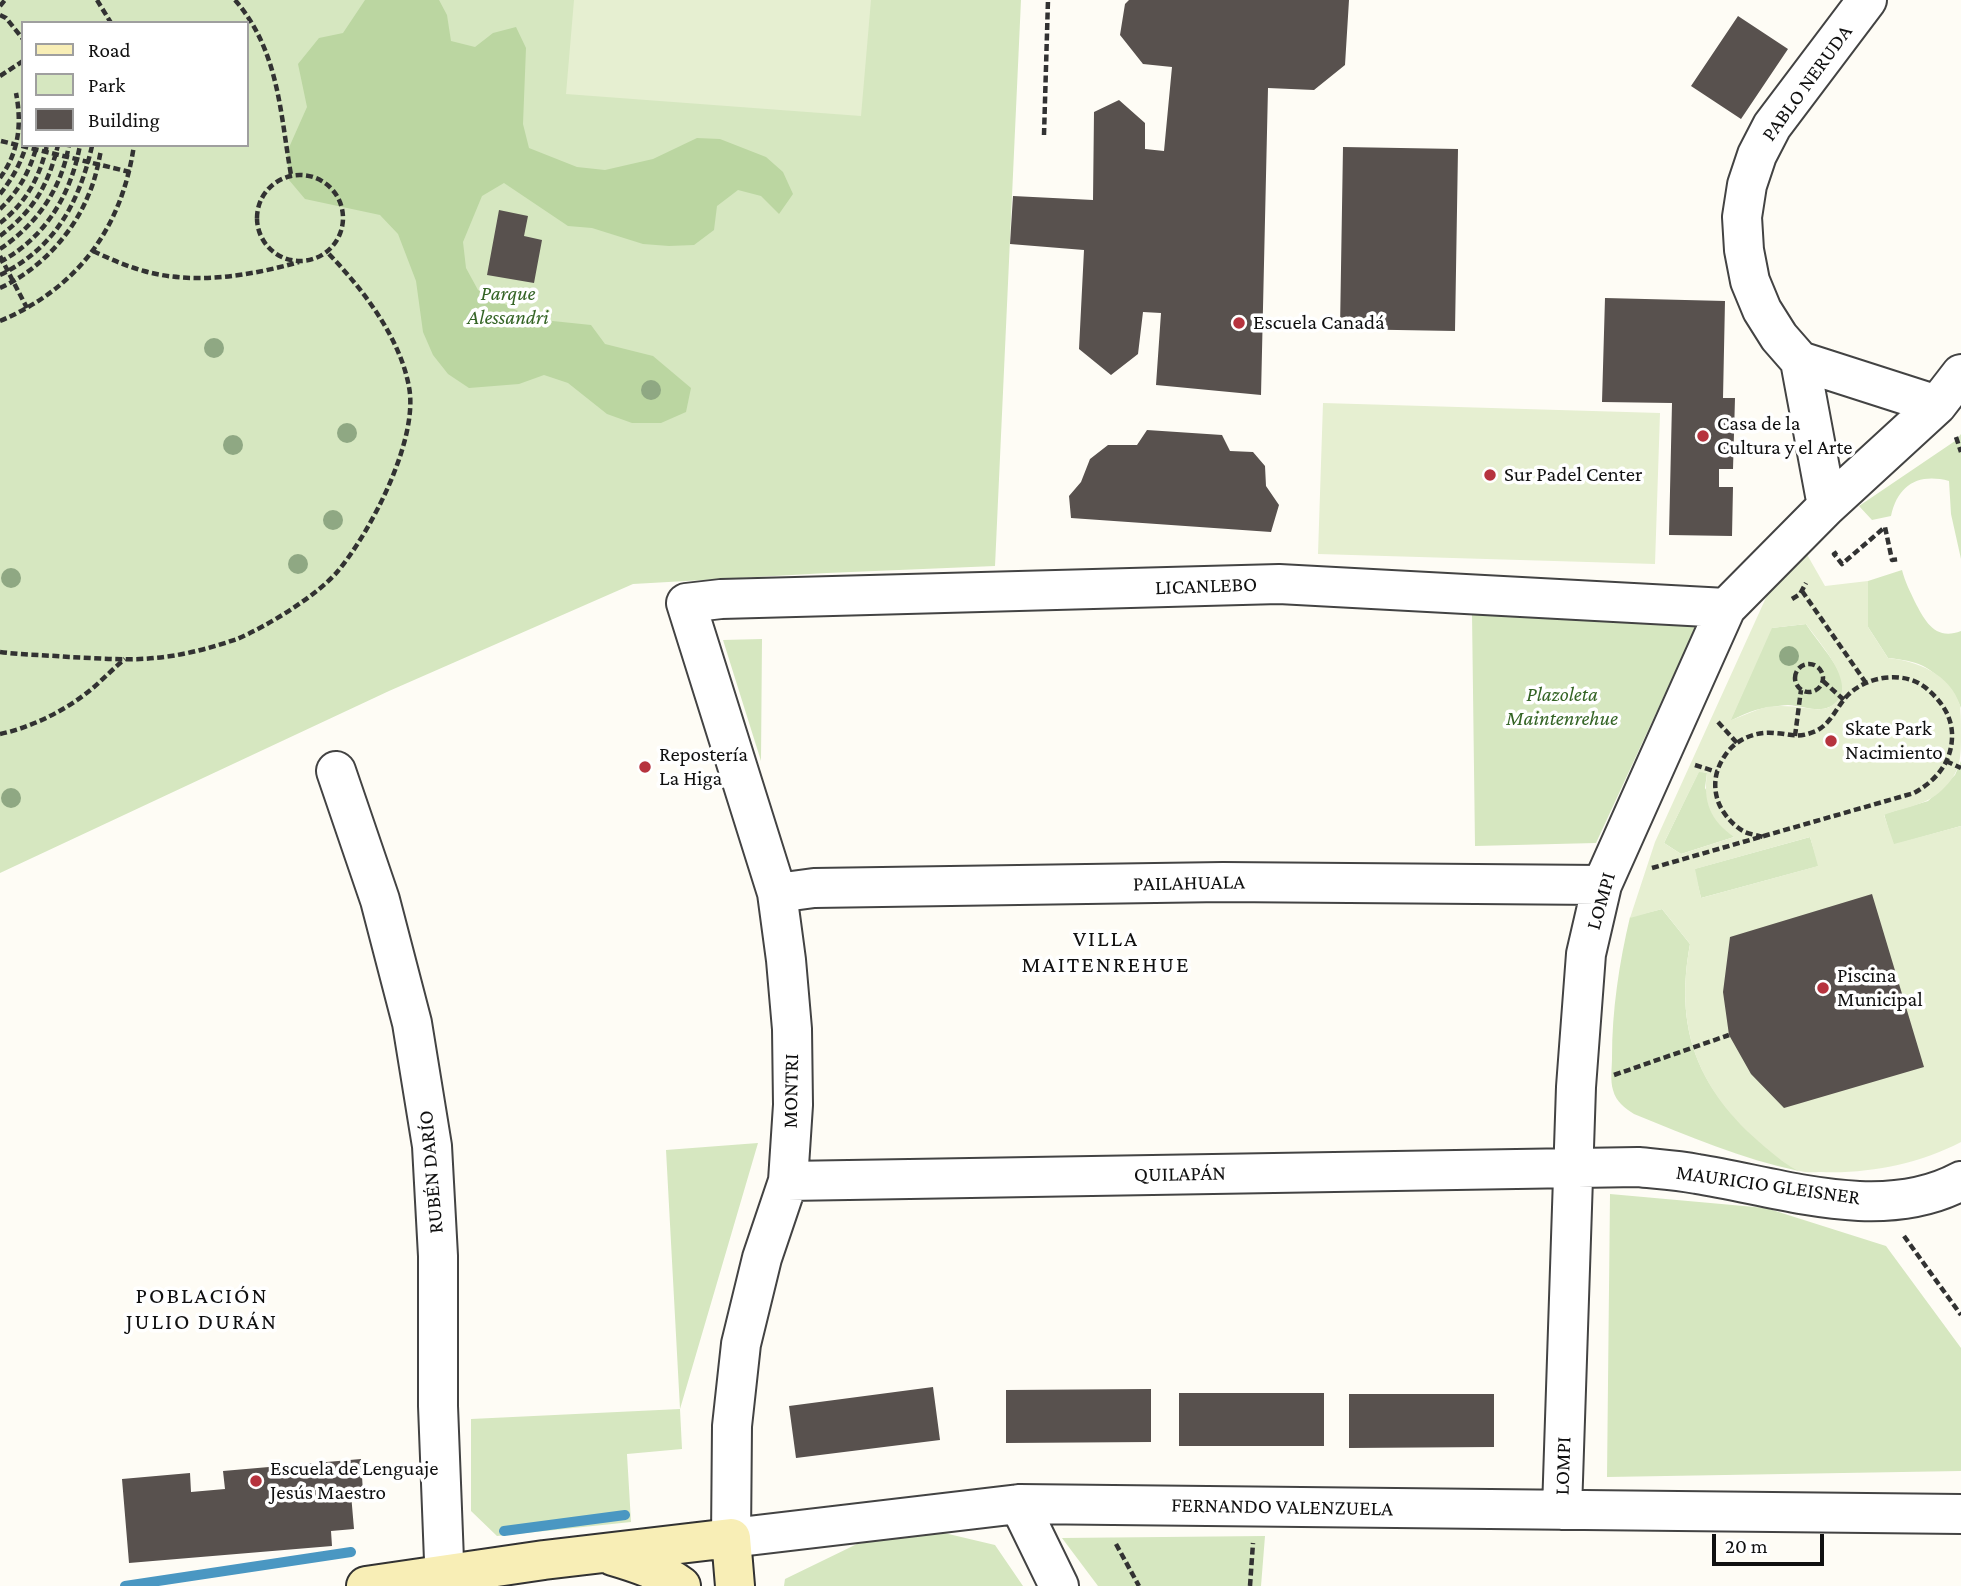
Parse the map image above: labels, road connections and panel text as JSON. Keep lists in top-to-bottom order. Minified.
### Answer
{"streets":{"street":["PABLO NERUDA","LICANLEBO","PAILAHUALA","LOMPI","MONTRI","RUBÉN DARÍO","QUILAPÁN","MAURICIO GLEISNER","FERNANDO VALENZUELA"]},"crossings":[["PABLO NERUDA","LOMPI"],["LICANLEBO","LOMPI"],["LICANLEBO","MONTRI"],["PAILAHUALA","LOMPI"],["PAILAHUALA","MONTRI"],["LOMPI","QUILAPÁN"],["LOMPI","MAURICIO GLEISNER"],["LOMPI","FERNANDO VALENZUELA"],["MONTRI","QUILAPÁN"],["MONTRI","FERNANDO VALENZUELA"],["RUBÉN DARÍO","FERNANDO VALENZUELA"],["QUILAPÁN","MAURICIO GLEISNER"]],"districts":["VILLA MAITENREHUE","POBLACIÓN JULIO DURÁN"],"parks":["Parque Alessandri","Plazoleta Maintenrehue"],"places":["Escuela Canadá","Casa de la Cultura y el Arte","Sur Padel Center","Skate Park Nacimiento","Repostería La Higa","Piscina Municipal","Escuela de Lenguaje Jesús Maestro"],"legend":["Road","Park","Building"],"scale_bar":"20 m"}
